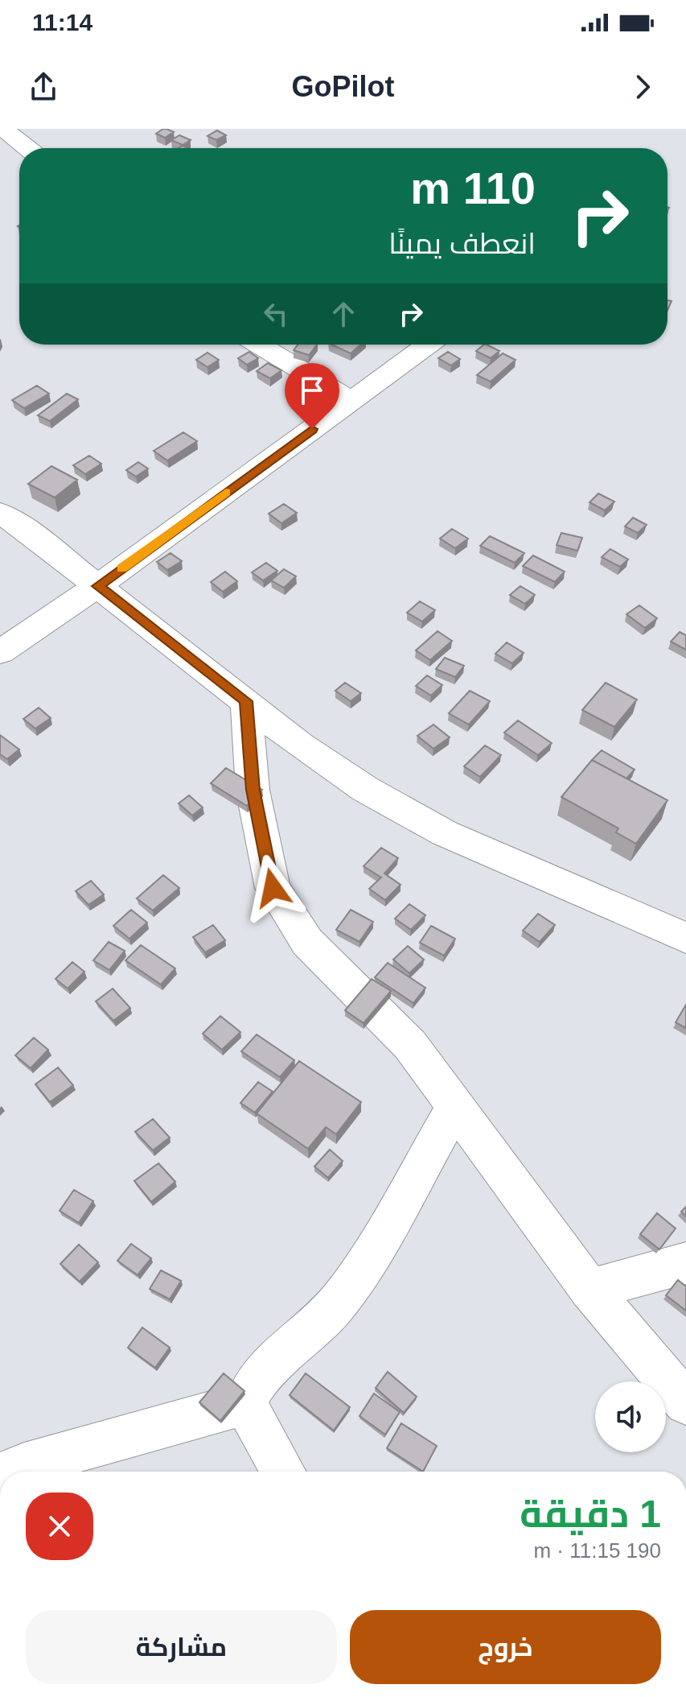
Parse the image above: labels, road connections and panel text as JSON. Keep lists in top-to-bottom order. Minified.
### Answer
{"page":{"status":"11:14","header":"GoPilot","turn":["110 m","انعطف يمينًا"],"heading":["1 دقيقة","190 m · 11:15"],"buttons":["خروج","مشاركة"]}}
